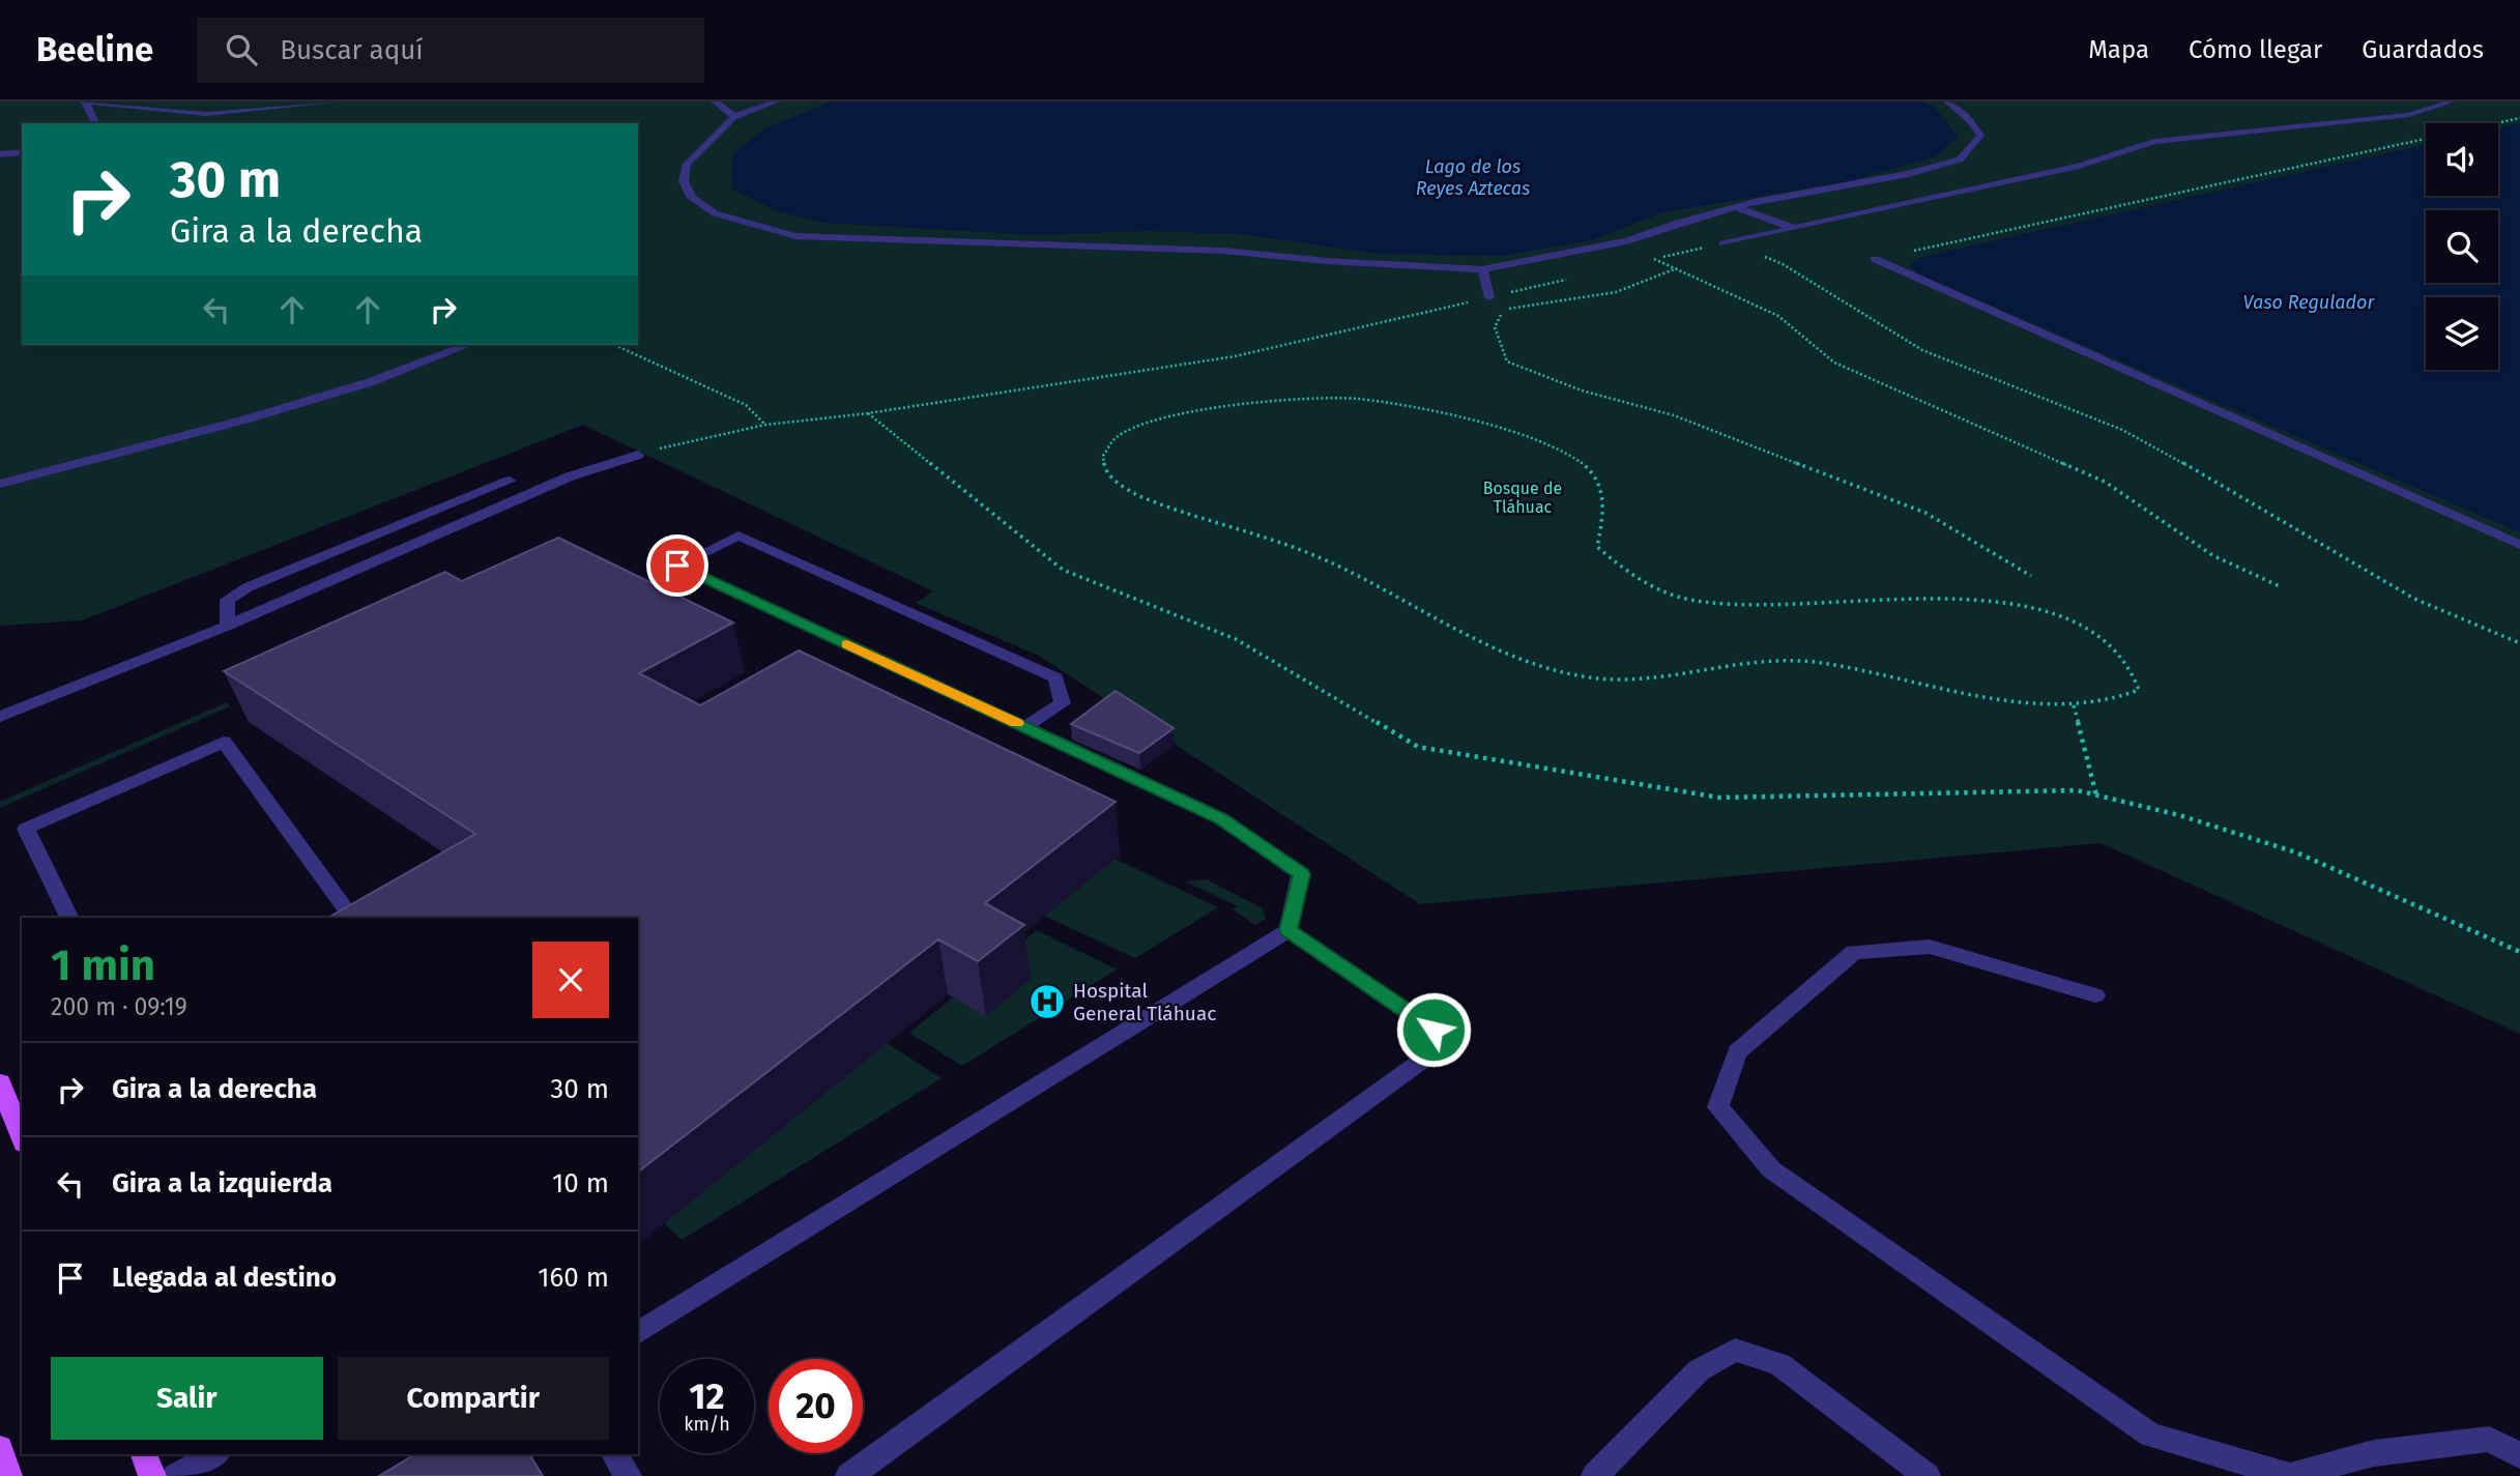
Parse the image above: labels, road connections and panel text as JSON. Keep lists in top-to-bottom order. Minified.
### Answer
{"water":["Lago de los Reyes Aztecas","Vaso Regulador"],"parks":["Bosque de Tláhuac"],"places":{"hospital":["Hospital General Tláhuac"]},"page":{"header":"Beeline","search":"Buscar aquí","nav":["Mapa","Cómo llegar","Guardados"],"turn":["30 m","Gira a la derecha"],"heading":["1 min","200 m · 09:19"],"list":[{"name":"Gira a la derecha","value":"30 m"},{"name":"Gira a la izquierda","value":"10 m"},{"name":"Llegada al destino","value":"160 m"}],"buttons":["Salir","Compartir"],"speed":"12 km/h","limit":"20"}}
